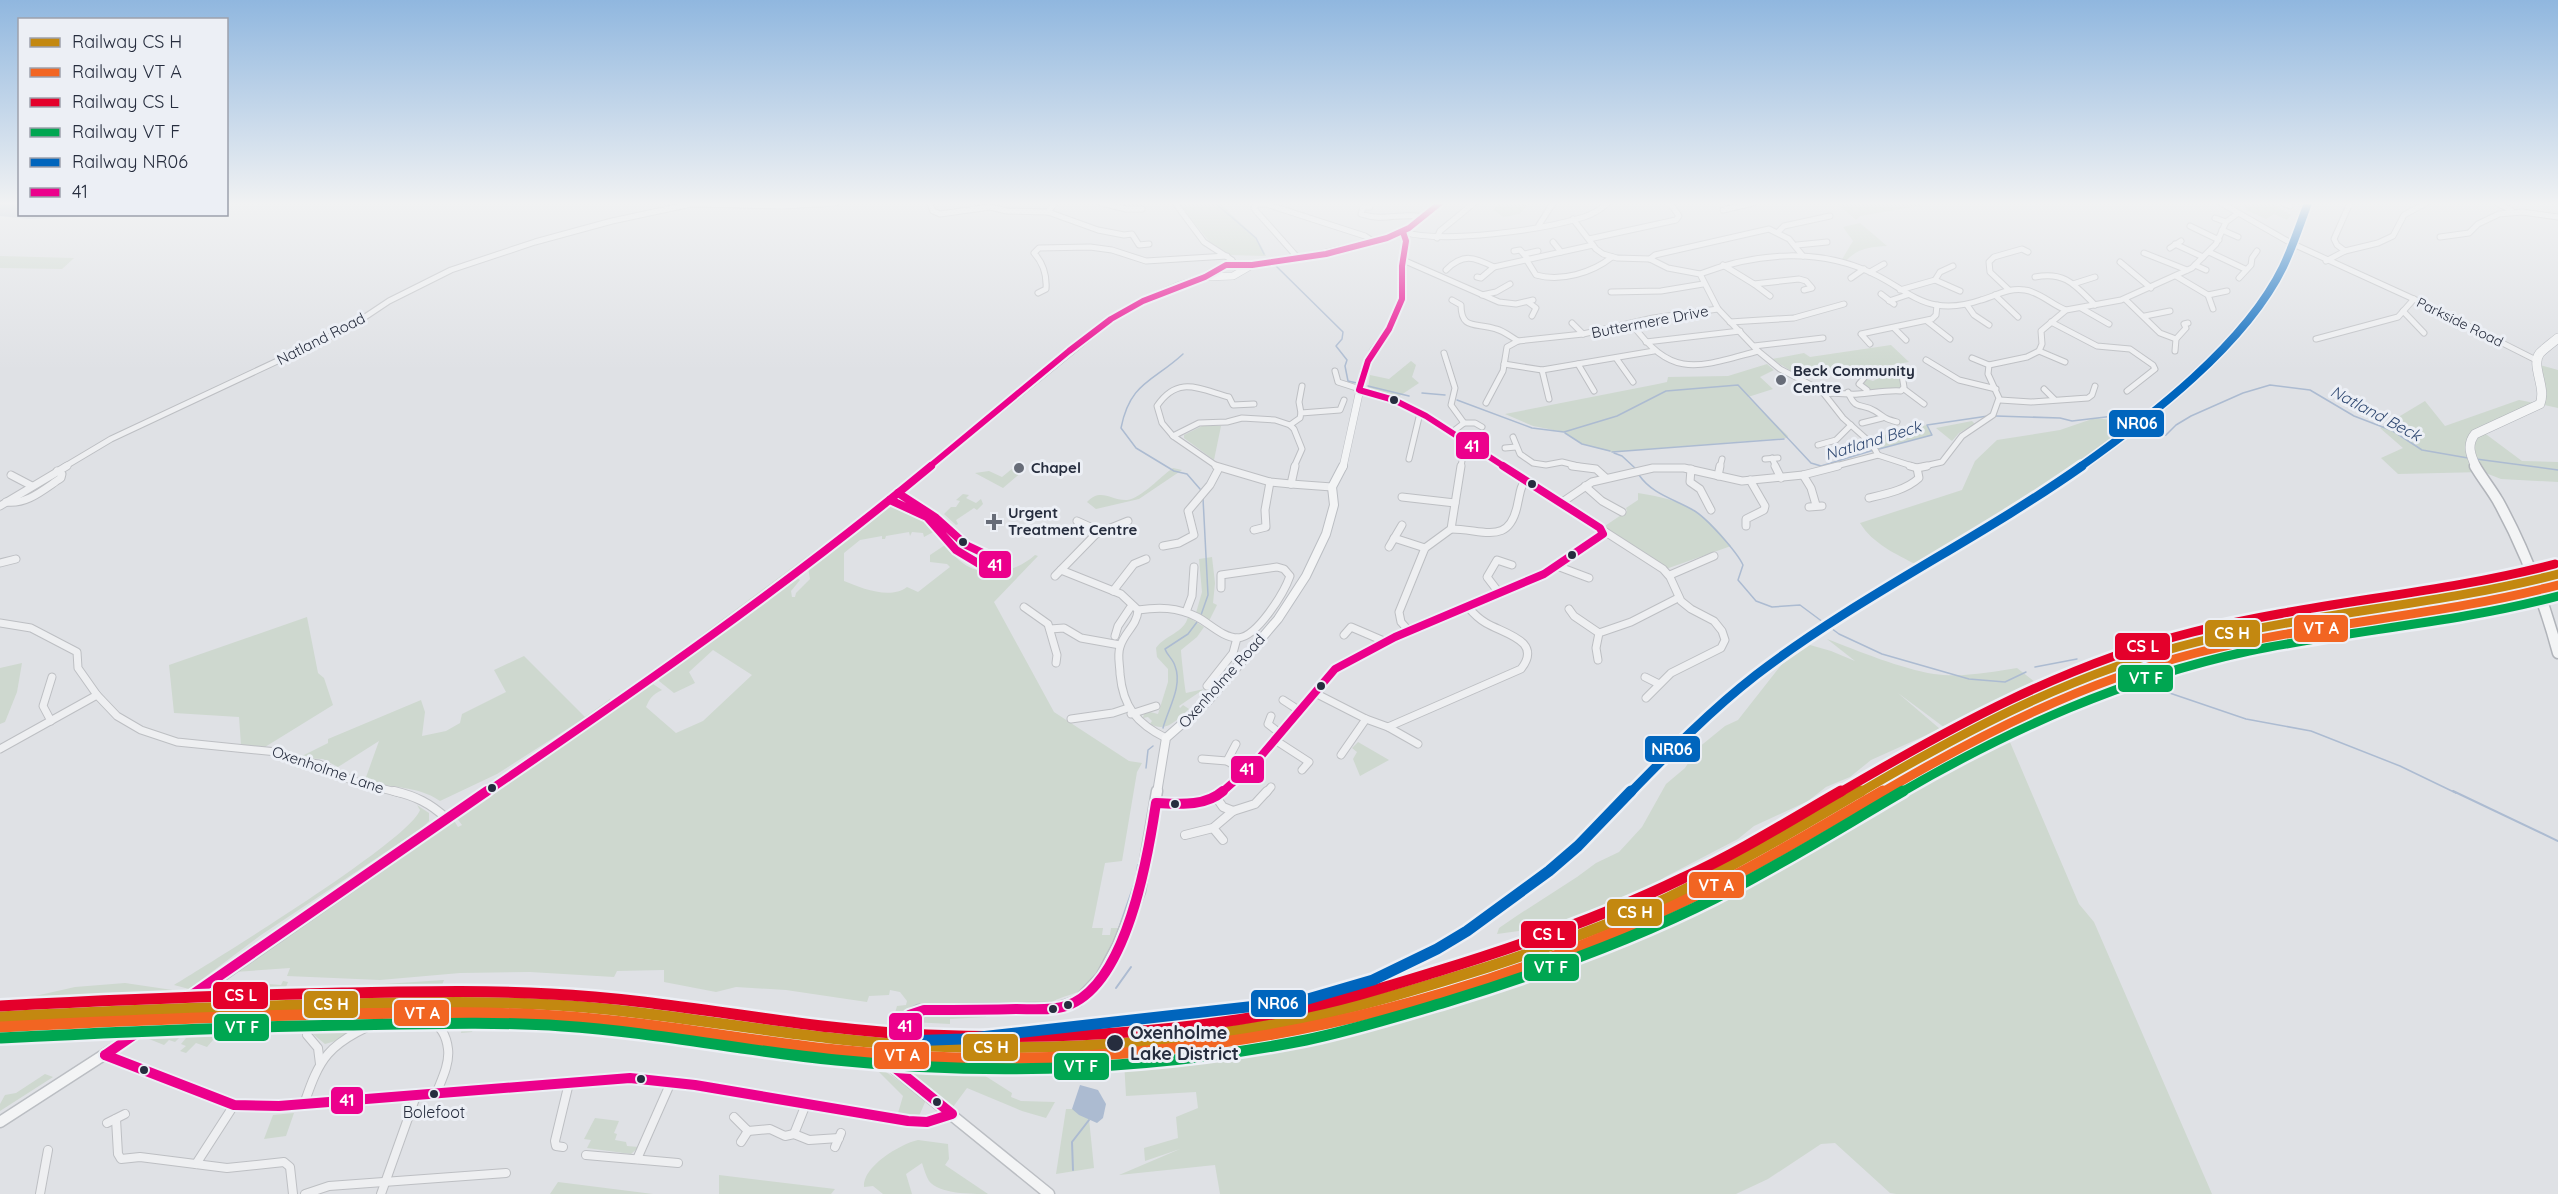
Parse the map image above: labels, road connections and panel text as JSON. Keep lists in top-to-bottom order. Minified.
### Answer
{"streets":{"main road":["Oxenholme Road"],"street":["Buttermere Drive","Parkside Road","Natland Road","Oxenholme Lane"]},"water":["Natland Beck"],"places":{"other":["Beck Community Centre","Chapel","Oxenholme Lake District","Bolefoot"],"health":["Urgent Treatment Centre"]},"lines":["rail line NR06","transit line 41"],"legend":["Railway CS H","Railway VT A","Railway CS L","Railway VT F","Railway NR06","41"]}
